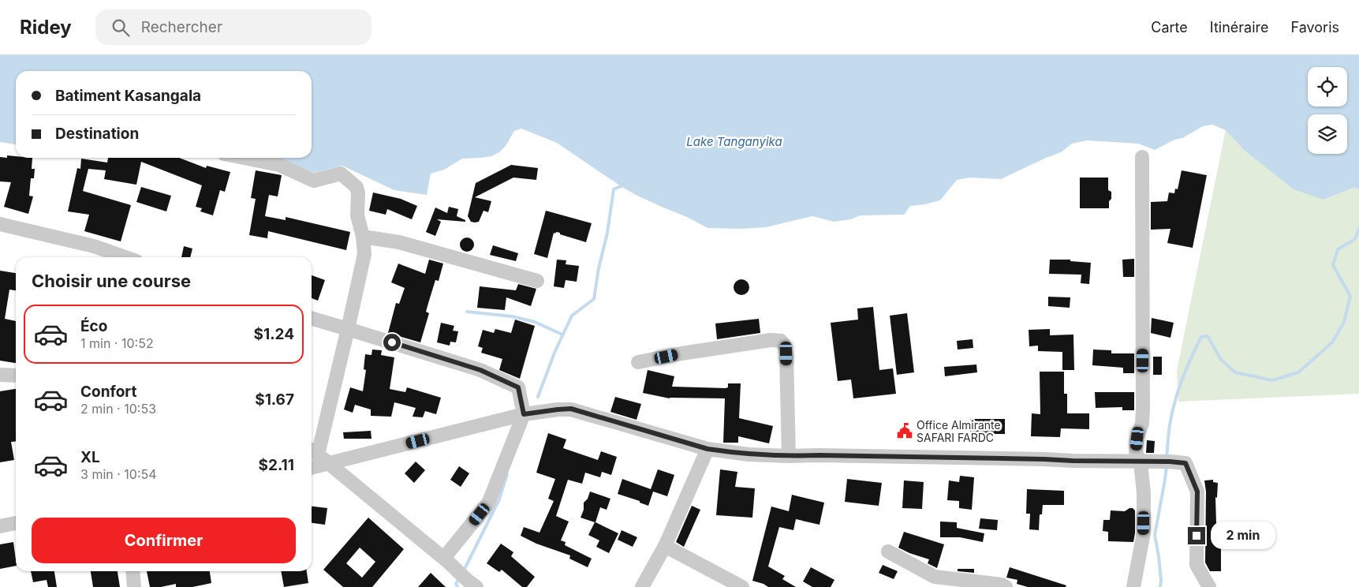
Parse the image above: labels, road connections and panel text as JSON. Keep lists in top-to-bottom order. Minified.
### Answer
{"water":["Lake Tanganyika"],"places":{"public building":["Office Almirante SAFARI FARDC"]},"page":{"header":"Ridey","search":"Rechercher","nav":["Carte","Itinéraire","Favoris"],"banner":["Batiment Kasangala","Destination"],"heading":"Choisir une course","list":[{"name":"Éco","note":"1 min · 10:52","value":"$1.24"},{"name":"Confort","note":"2 min · 10:53","value":"$1.67"},{"name":"XL","note":"3 min · 10:54","value":"$2.11"}],"buttons":"Confirmer","bubble":"2 min"}}
